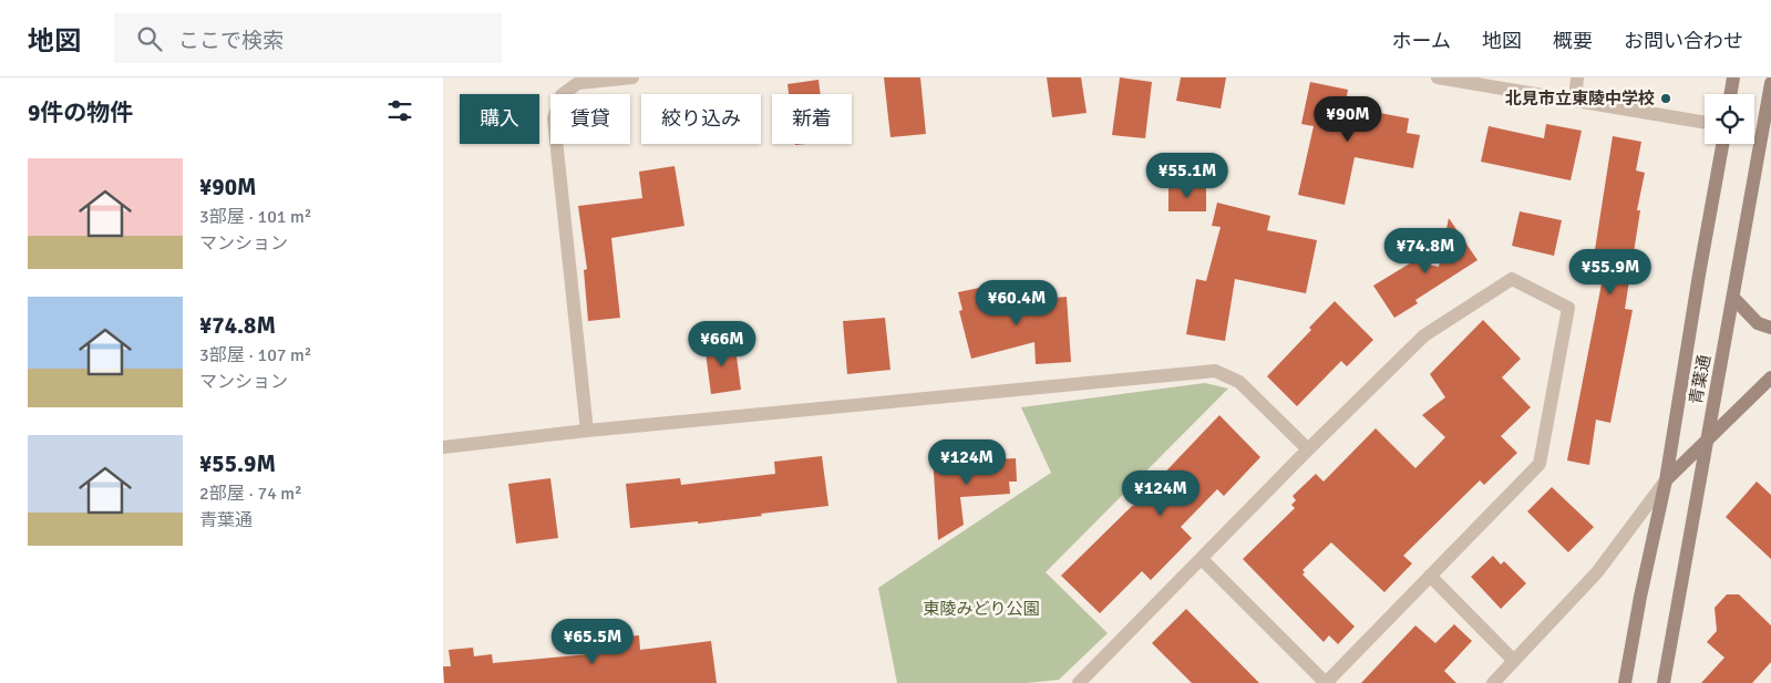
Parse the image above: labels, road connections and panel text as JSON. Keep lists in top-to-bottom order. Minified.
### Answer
{"streets":{"street":["青葉通"]},"parks":["東陵みどり公園"],"places":["北見市立東陵中学校"],"page":{"header":"地図","search":"ここで検索","nav":["ホーム","地図","概要","お問い合わせ"],"heading":"9件の物件","chip":["購入","賃貸","絞り込み","新着"],"price":["¥90M","¥55.1M","¥74.8M","¥55.9M","¥60.4M","¥66M","¥124M","¥124M","¥65.5M"],"list":[{"name":"¥90M","note":"3部屋 · 101 m² · マンション"},{"name":"¥74.8M","note":"3部屋 · 107 m² · マンション"},{"name":"¥55.9M","note":"2部屋 · 74 m² · 青葉通"}]}}
